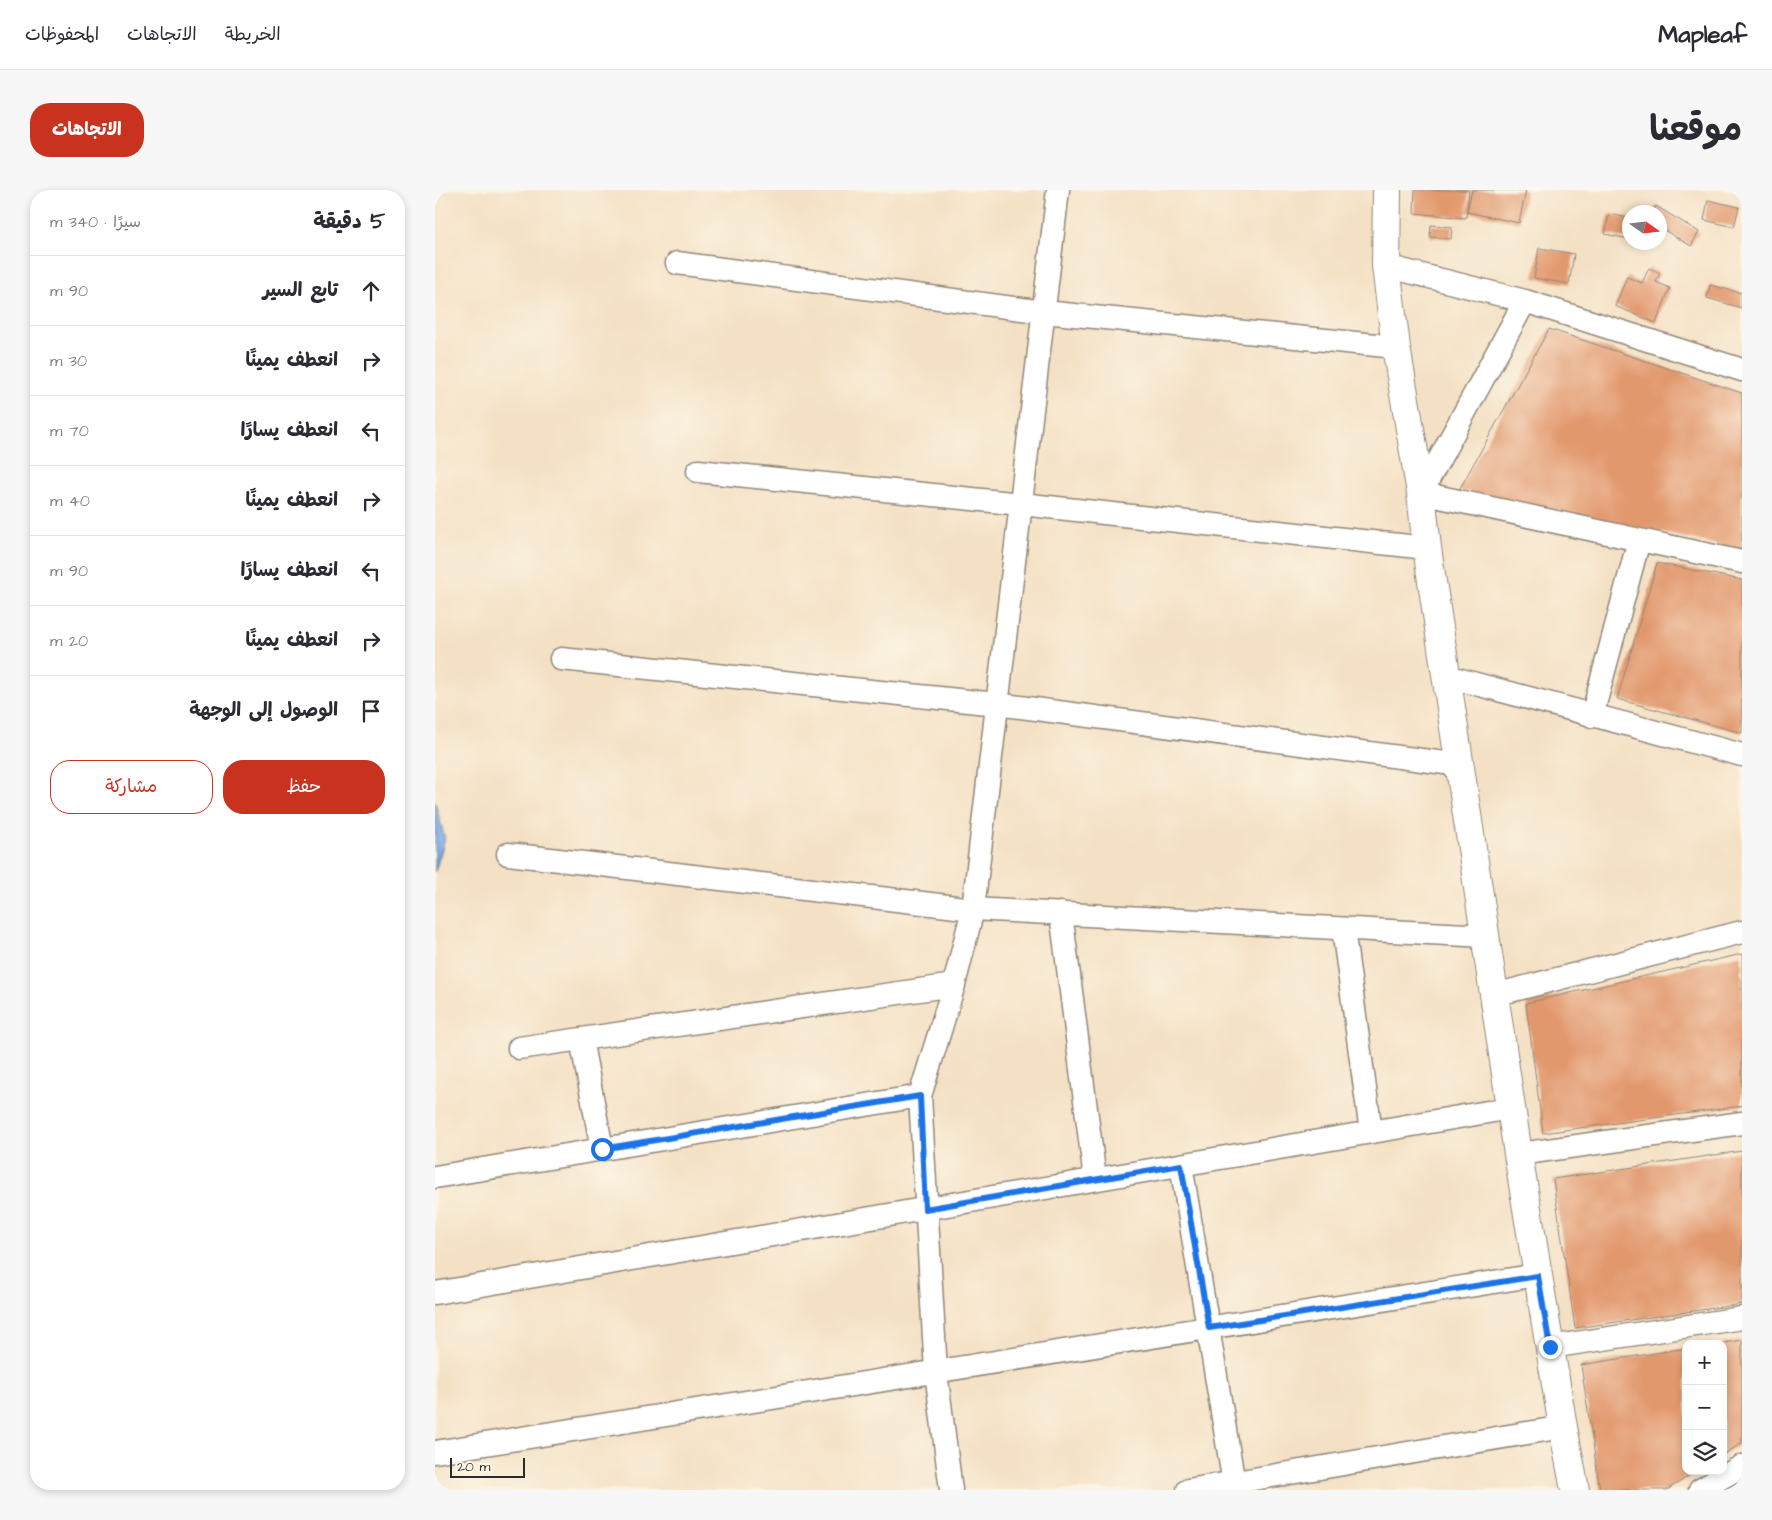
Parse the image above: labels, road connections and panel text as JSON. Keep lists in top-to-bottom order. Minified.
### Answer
{"scale_bar":"20 m","north":"right","page":{"header":"Mapleaf","nav":["الخريطة","الاتجاهات","المحفوظات"],"title":"موقعنا","buttons":["الاتجاهات",["حفظ","مشاركة"]],"heading":["5 دقيقة","سيرًا · 340 m"],"list":[["تابع السير","90 m"],["انعطف يمينًا","30 m"],["انعطف يسارًا","70 m"],["انعطف يمينًا","40 m"],["انعطف يسارًا","90 m"],["انعطف يمينًا","20 m"],"الوصول إلى الوجهة"],"map_buttons":["+","−"],"scale":"20 m"}}
